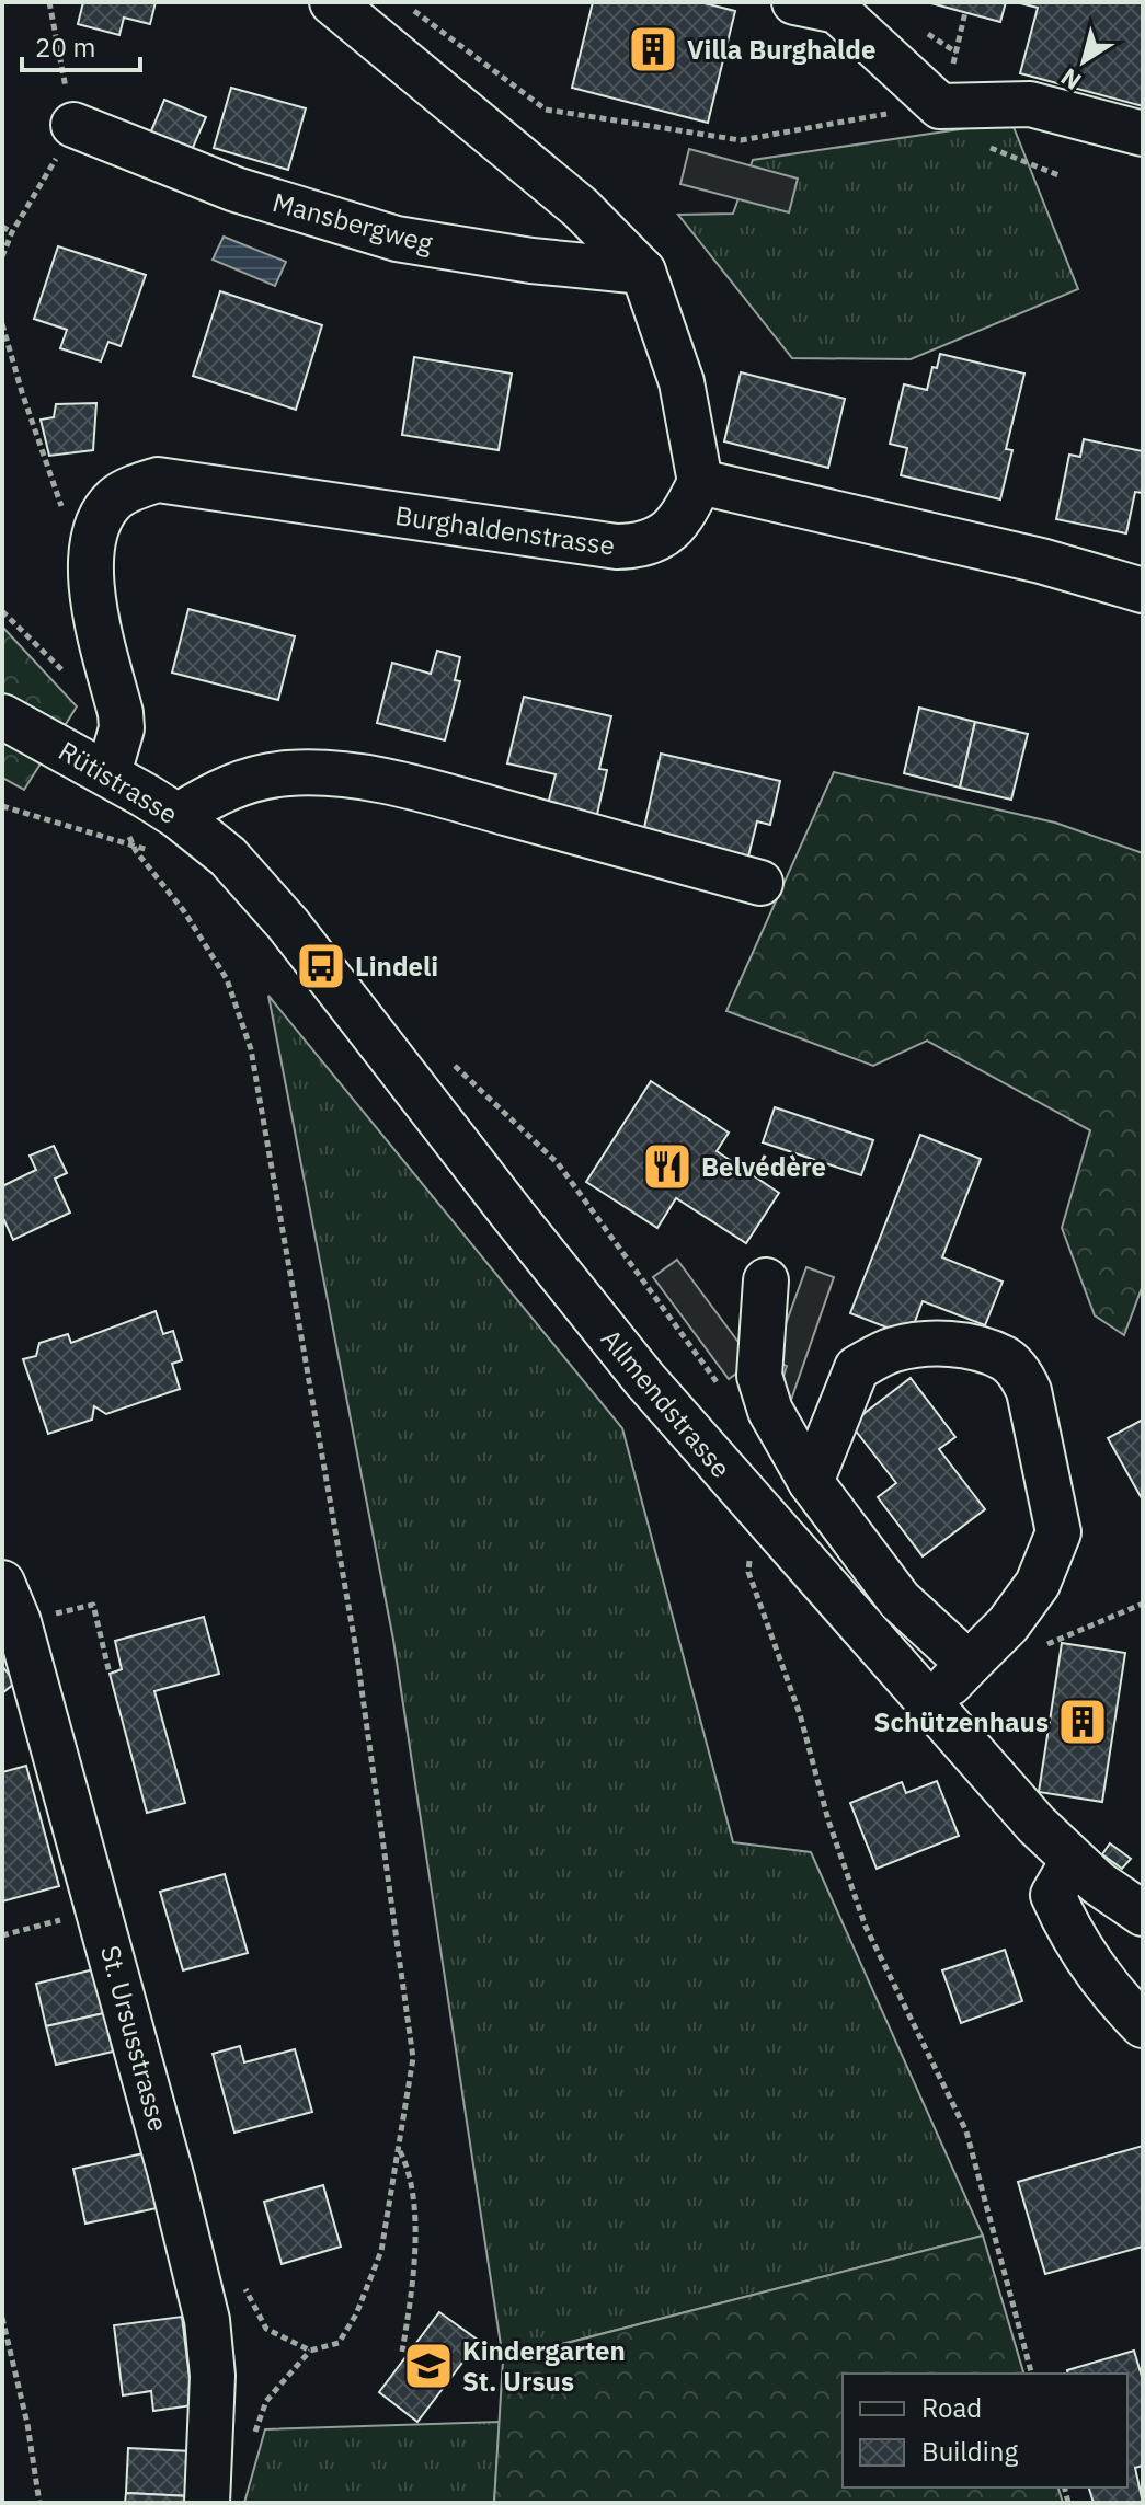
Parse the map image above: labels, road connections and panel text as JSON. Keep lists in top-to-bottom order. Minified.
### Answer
{"streets":{"street":["Mansbergweg","Burghaldenstrasse","Rütistrasse","Allmendstrasse","St. Ursusstrasse"]},"crossings":[["Burghaldenstrasse","Rütistrasse"],["Rütistrasse","Allmendstrasse"]],"places":{"building":["Villa Burghalde","Schützenhaus"],"bus stop":["Lindeli"],"restaurant":["Belvédère"],"school or university":["Kindergarten St. Ursus"]},"legend":["Road","Building"],"scale_bar":"20 m","north":"bottom left"}
